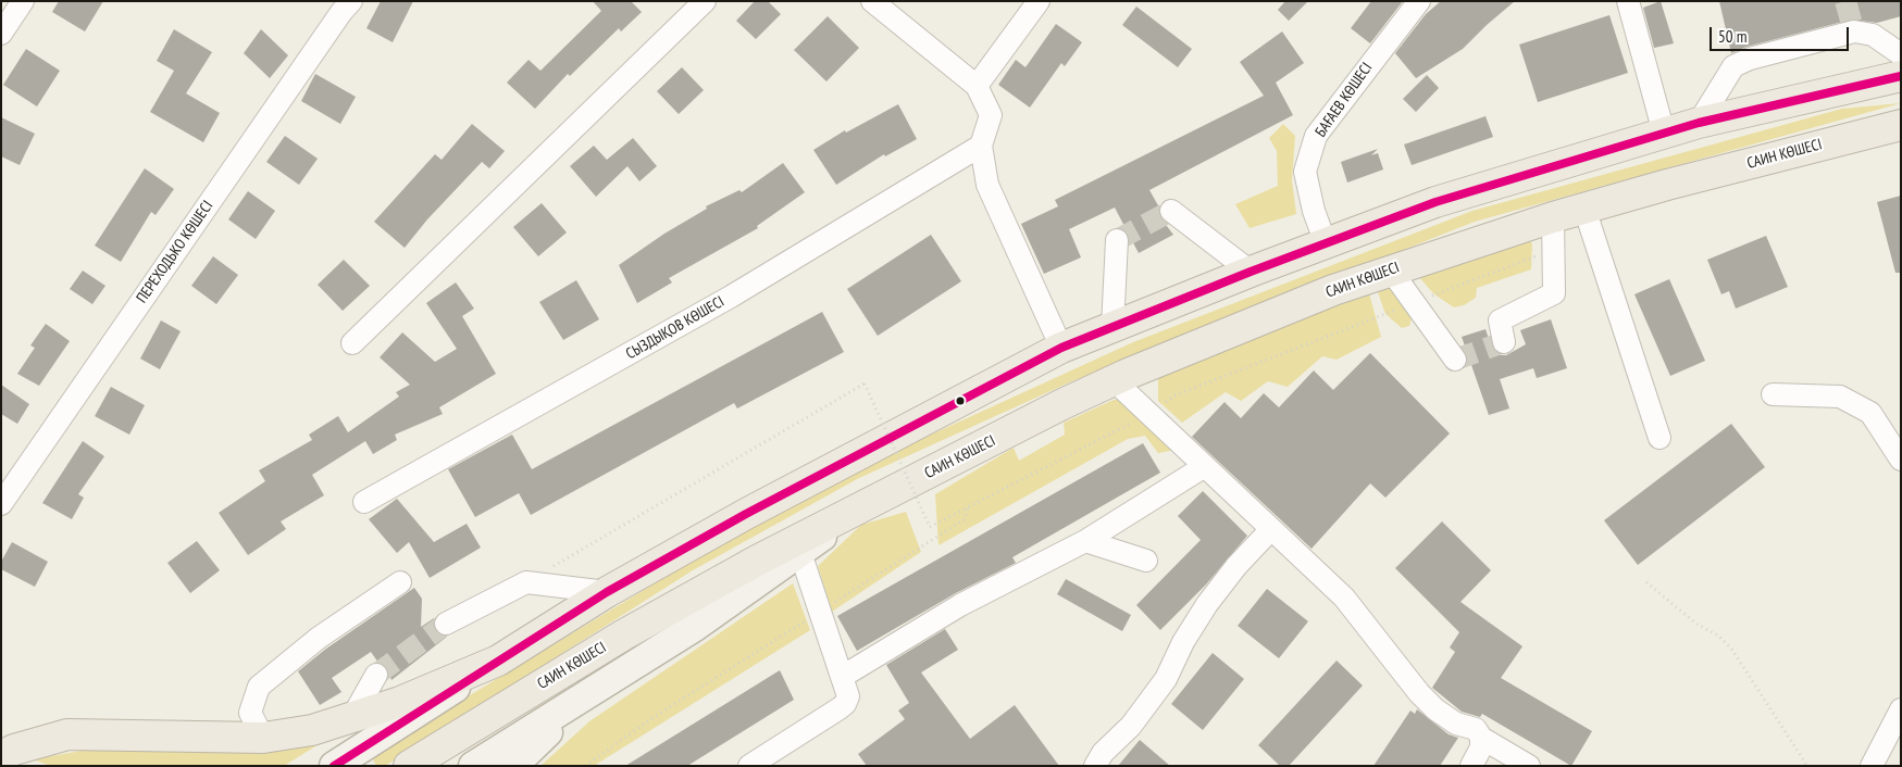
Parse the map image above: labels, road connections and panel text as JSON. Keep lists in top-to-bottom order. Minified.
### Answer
{"streets":{"highway":["САИН КӨШЕСІ"],"street":["БАҒАЕВ КӨШЕСІ","ПЕРЕХОДЬКО КӨШЕСІ","СЫЗДЫҚОВ КӨШЕСІ"]},"scale_bar":"50 m"}
